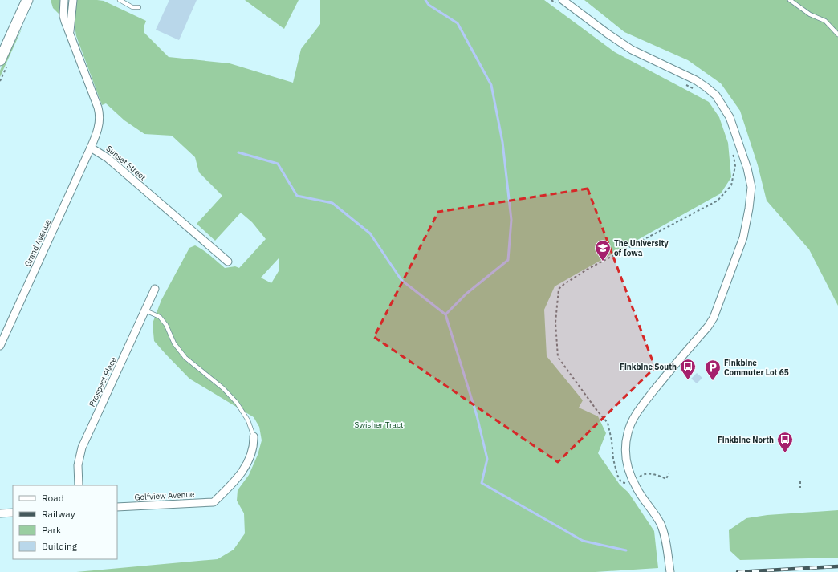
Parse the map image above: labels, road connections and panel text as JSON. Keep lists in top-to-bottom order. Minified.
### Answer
{"streets":{"street":["Sunset Street","Grand Avenue","Prospect Place","Golfview Avenue"]},"crossings":[["Sunset Street","Grand Avenue"]],"parks":["Swisher Tract"],"places":{"school or university":["The University of Iowa"],"bus stop":["Finkbine South","Finkbine North"],"parking":["Finkbine Commuter Lot 65"]},"legend":["Road","Railway","Park","Building"]}
